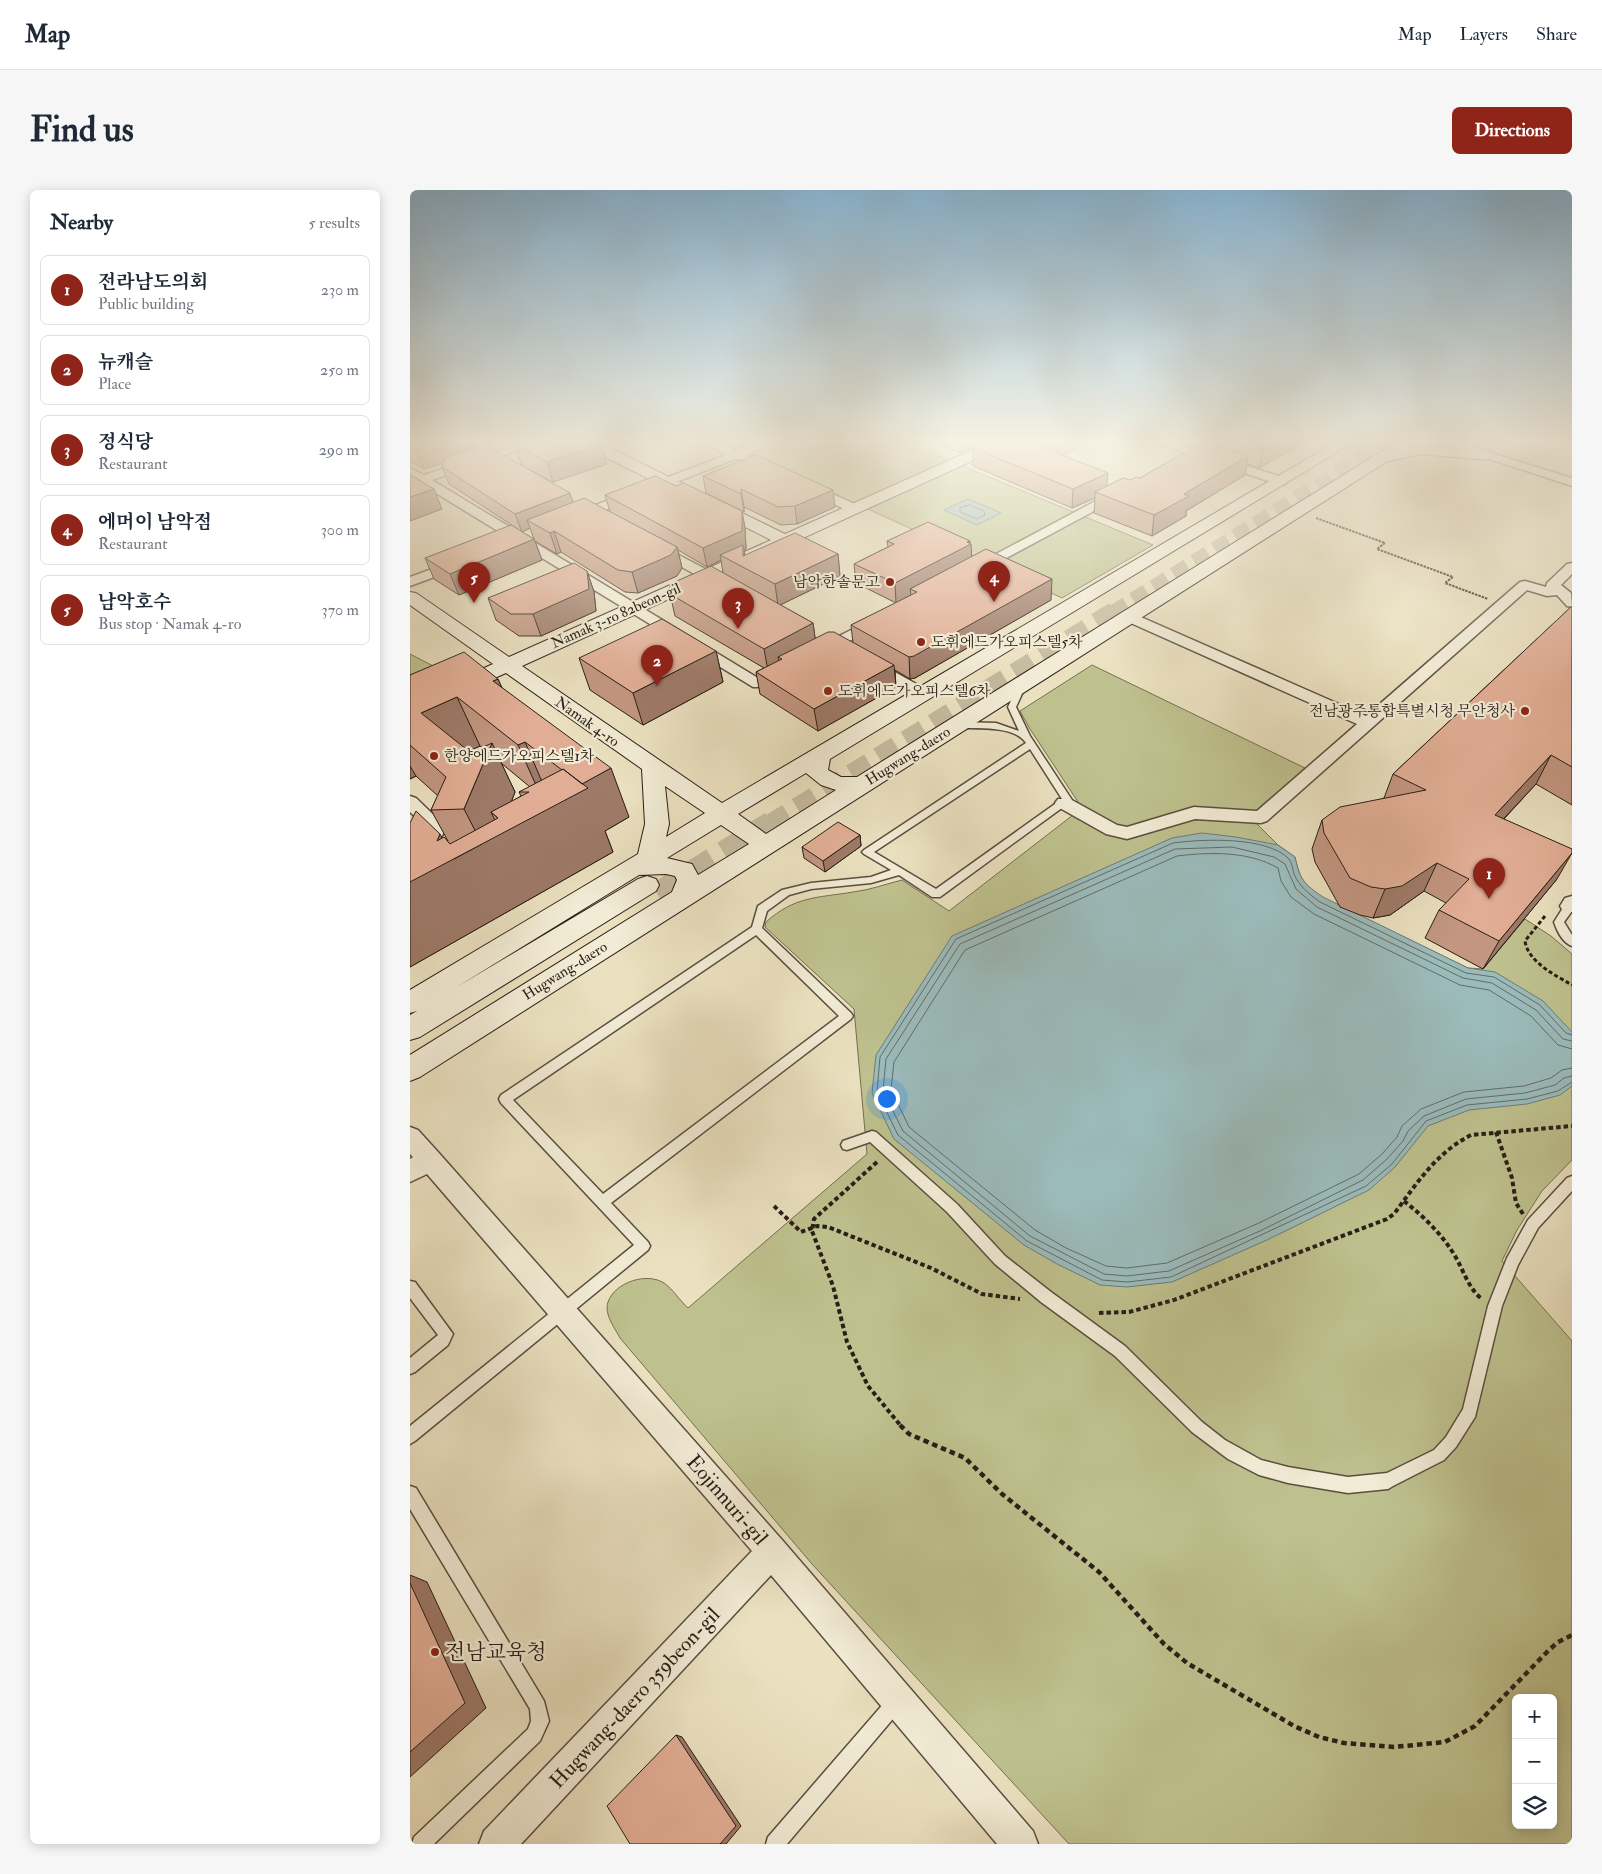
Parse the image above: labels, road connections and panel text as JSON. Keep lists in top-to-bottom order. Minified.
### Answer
{"streets":{"street":["Namak 3-ro 82beon-gil","Namak 4-ro","Hugwang-daero","Eojinnuri-gil","Hugwang-daero 359beon-gil"]},"crossings":[["Namak 3-ro 82beon-gil","Namak 4-ro"],["Namak 4-ro","Hugwang-daero"],["Eojinnuri-gil","Hugwang-daero 359beon-gil"]],"places":["남악한솔문고","도휘에드가오피스텔5차","도휘에드가오피스텔6차","전남광주통합특별시청 무안청사","한양에드가오피스텔1차","전남교육청"],"page":{"header":"Map","nav":["Map","Layers","Share"],"buttons":"Directions","title":"Find us","heading":["Nearby","5 results"],"list":[{"mark":"1","name":"전라남도의회","note":"Public building","value":"230 m"},{"mark":"2","name":"뉴캐슬","note":"Place","value":"250 m"},{"mark":"3","name":"정식당","note":"Restaurant","value":"290 m"},{"mark":"4","name":"에머이 남악점","note":"Restaurant","value":"300 m"},{"mark":"5","name":"남악호수","note":"Bus stop · Namak 4-ro","value":"370 m"}],"pins":["4","5","3","2","1"],"map_buttons":["+","−"]}}
